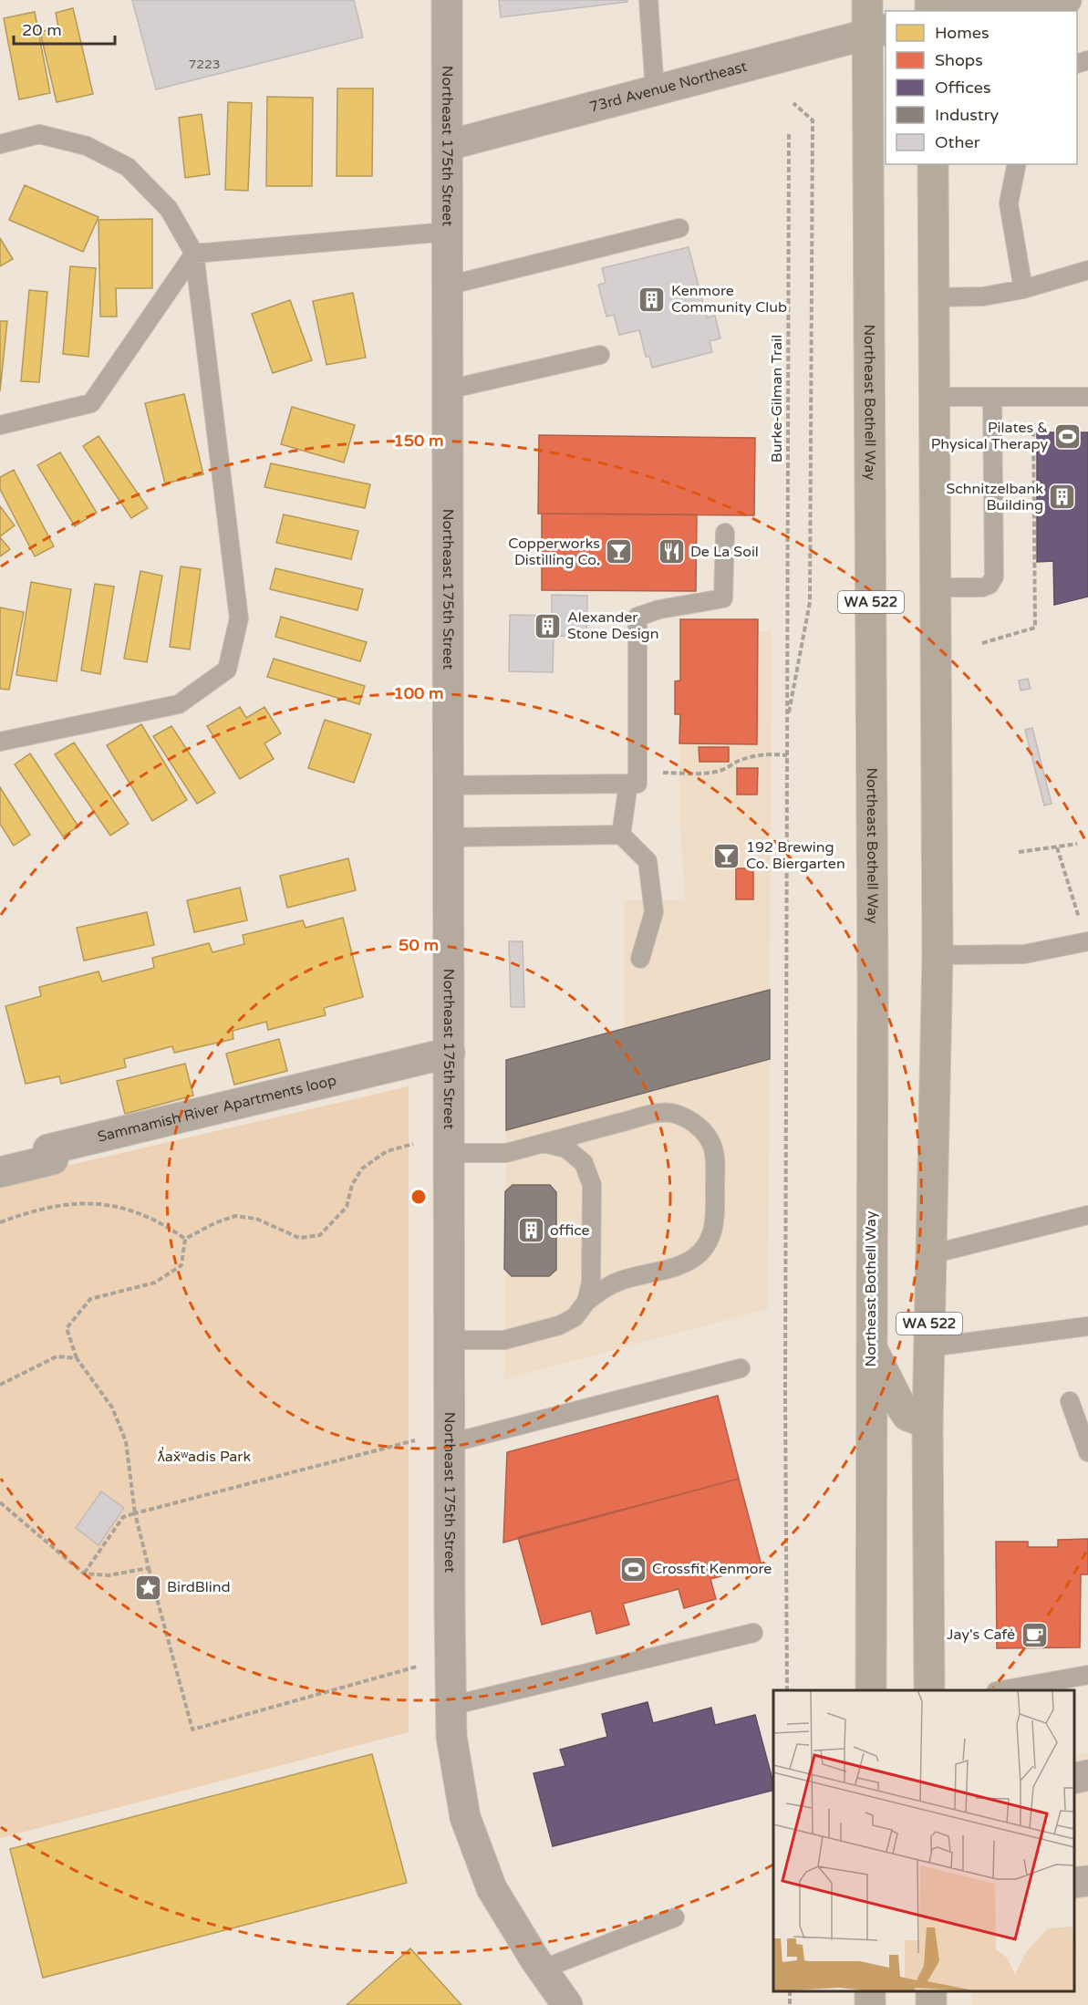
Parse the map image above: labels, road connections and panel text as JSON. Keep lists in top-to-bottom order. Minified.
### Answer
{"streets":{"main road":["Northeast Bothell Way","WA 522"],"street":["73rd Avenue Northeast","Northeast 175th Street","Sammamish River Apartments loop"],"path":["Burke-Gilman Trail"]},"crossings":[["73rd Avenue Northeast","Northeast 175th Street"],["73rd Avenue Northeast","Northeast Bothell Way"],["Northeast 175th Street","Sammamish River Apartments loop"]],"parks":["ƛ̕ax̌ʷadis Park"],"places":{"building":["Kenmore Community Club","Schnitzelbank Building","Alexander Stone Design","office"],"sports":["Pilates & Physical Therapy","Crossfit Kenmore"],"bar":["Copperworks Distilling Co.","192 Brewing Co. Biergarten"],"restaurant":["De La Soil"],"place":["BirdBlind"],"cafe":["Jay's Café"]},"house_numbers":["7223"],"legend":["Homes","Shops","Offices","Industry","Other"],"scale_bar":"20 m","rings":["150 m","100 m","50 m"]}
